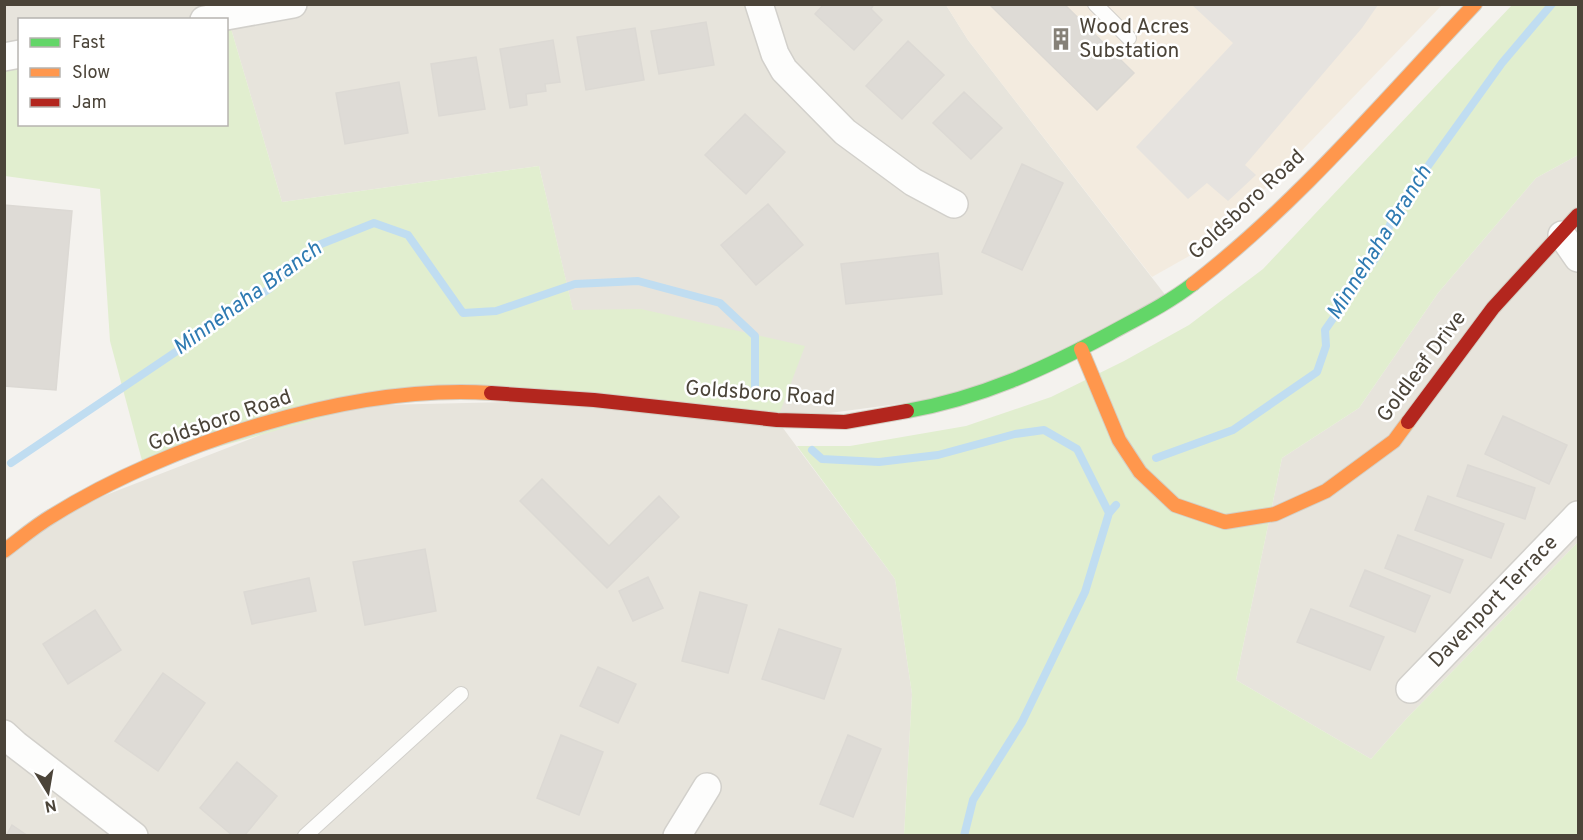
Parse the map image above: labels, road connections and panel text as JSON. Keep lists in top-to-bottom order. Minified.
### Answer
{"streets":{"main road":["Goldsboro Road","Goldleaf Drive"],"street":["Davenport Terrace"]},"crossings":[["Goldsboro Road","Goldleaf Drive"]],"water":["Minnehaha Branch"],"places":{"building":["Wood Acres Substation"]},"legend":["Fast","Slow","Jam"],"north":"bottom"}
